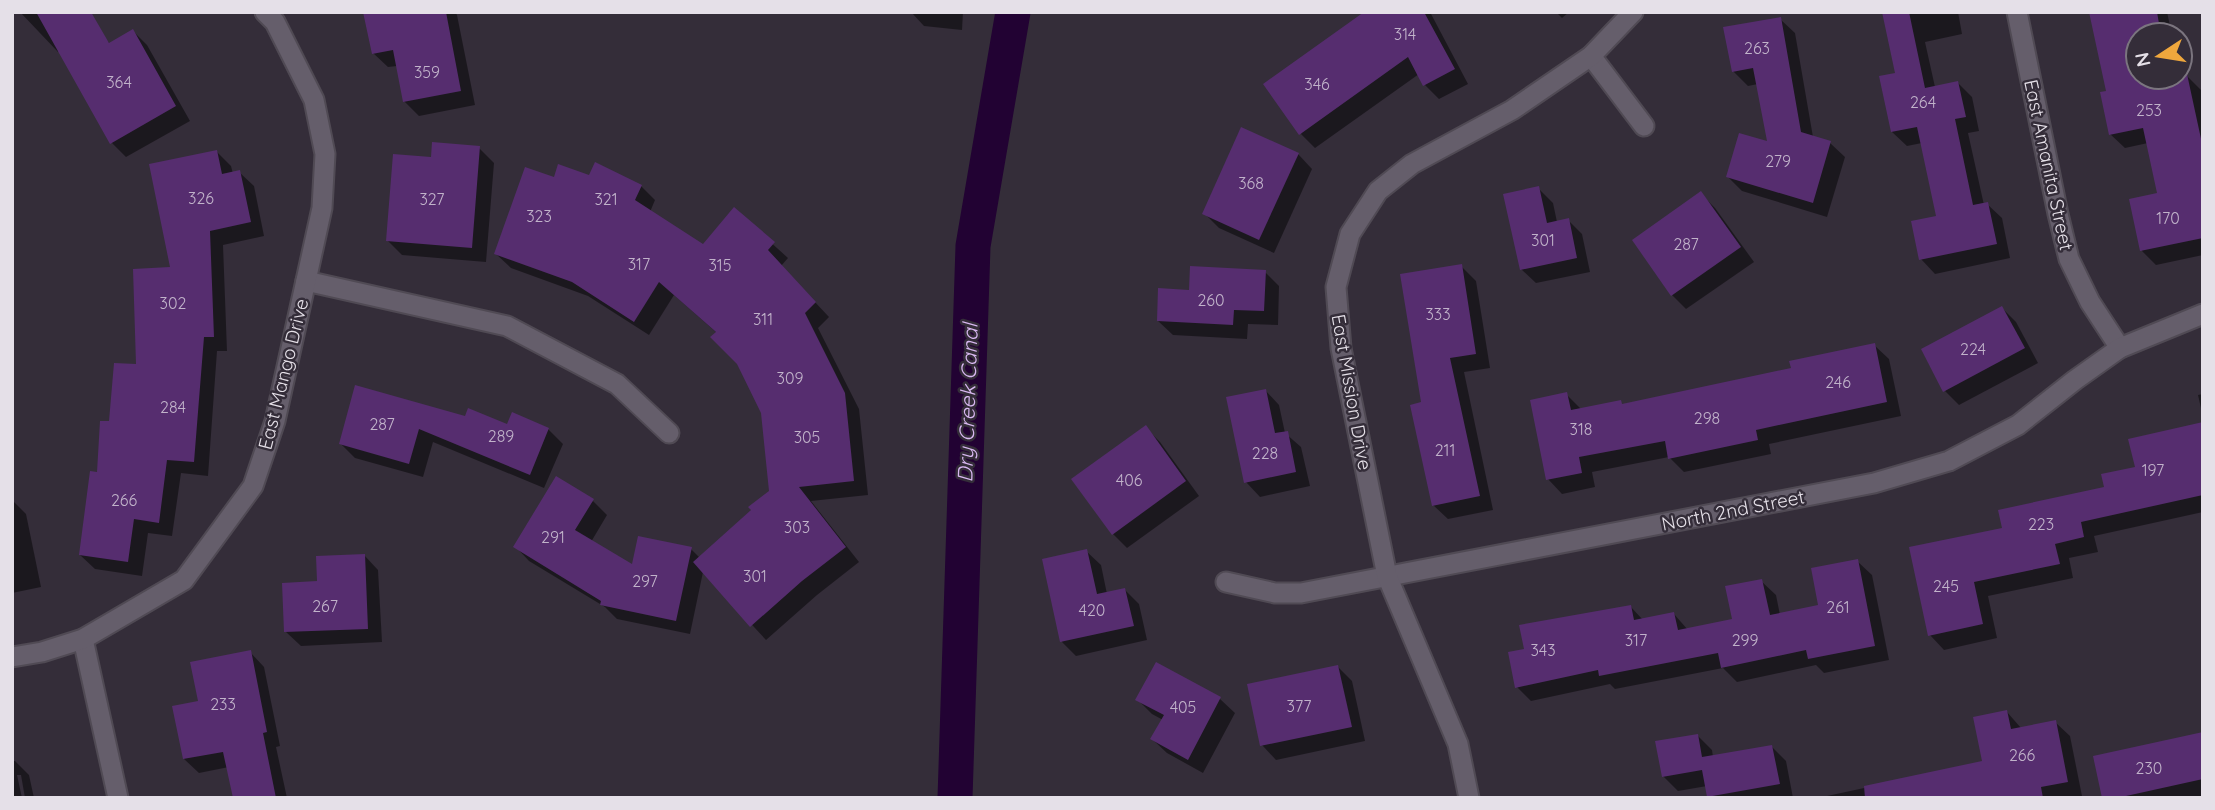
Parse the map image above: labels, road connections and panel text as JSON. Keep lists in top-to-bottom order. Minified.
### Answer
{"streets":{"street":["East Amanita Street","East Mango Drive","East Mission Drive","North 2nd Street"]},"crossings":[["East Amanita Street","North 2nd Street"],["East Mission Drive","North 2nd Street"]],"water":["Dry Creek Canal"],"house_numbers":["314","263","359","364","346","264","253","279","368","326","327","321","323","170","301","287","317","315","260","302","333","311","224","309","246","284","298","287","318","289","305","211","228","197","406","266","223","303","291","301","297","245","267","261","420","317","299","343","233","377","405","266","230"],"north":"left"}
